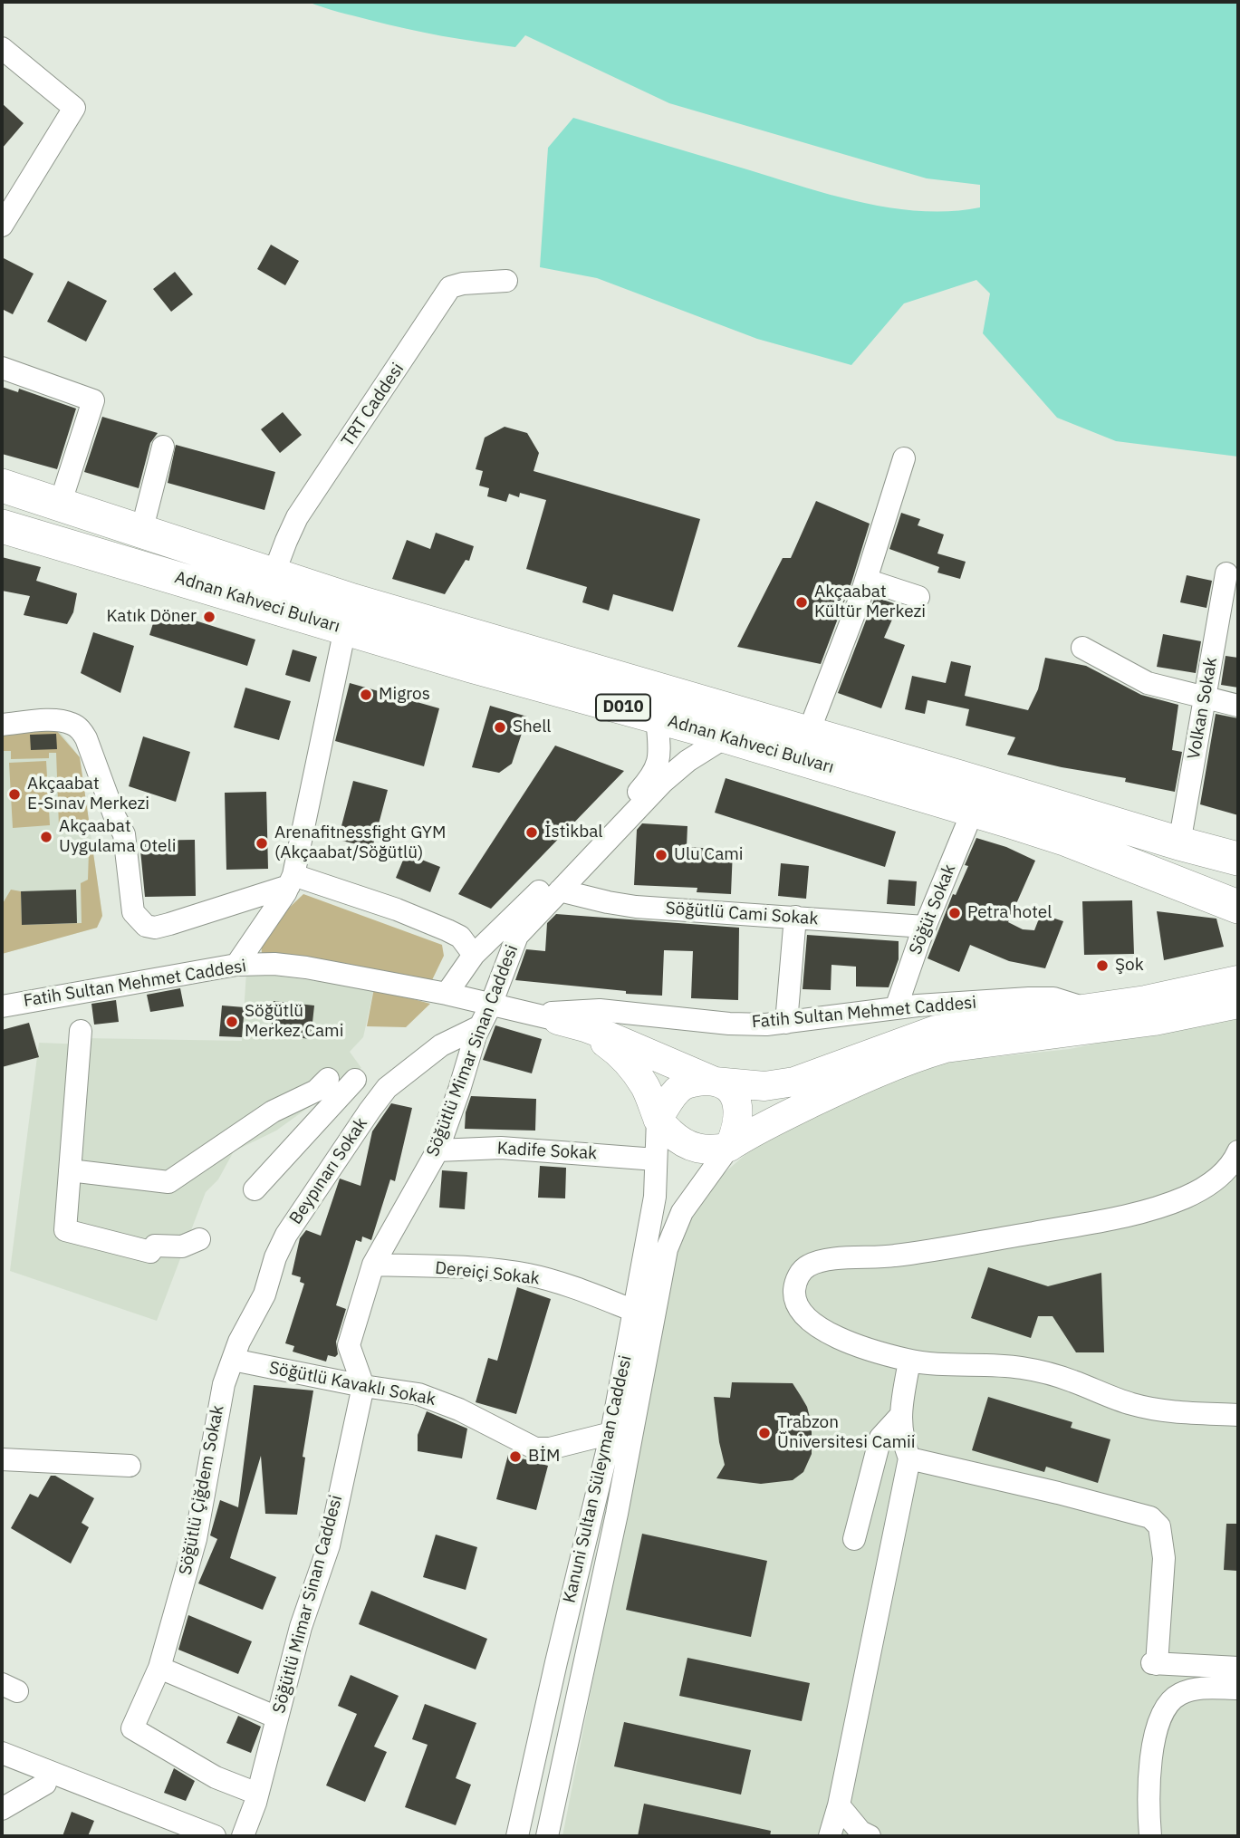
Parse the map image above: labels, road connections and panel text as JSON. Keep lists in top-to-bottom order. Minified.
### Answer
{"streets":{"highway":["Adnan Kahveci Bulvarı","D010"],"main road":["Fatih Sultan Mehmet Caddesi"],"street":["TRT Caddesi","Volkan Sokak","Söğüt Sokak","Söğütlü Cami Sokak","Söğütlü Mimar Sinan Caddesi","Kadife Sokak","Beypınarı Sokak","Dereiçi Sokak","Söğütlü Kavaklı Sokak","Kanuni Sultan Süleyman Caddesi","Söğütlü Çiğdem Sokak"]},"crossings":[["TRT Caddesi","Adnan Kahveci Bulvarı"],["Adnan Kahveci Bulvarı","Volkan Sokak"],["Adnan Kahveci Bulvarı","Söğüt Sokak"],["Adnan Kahveci Bulvarı","Söğütlü Mimar Sinan Caddesi"],["Söğüt Sokak","Söğütlü Cami Sokak"],["Söğüt Sokak","Fatih Sultan Mehmet Caddesi"],["Söğütlü Cami Sokak","Söğütlü Mimar Sinan Caddesi"],["Fatih Sultan Mehmet Caddesi","Söğütlü Mimar Sinan Caddesi"],["Fatih Sultan Mehmet Caddesi","Kanuni Sultan Süleyman Caddesi"],["Söğütlü Mimar Sinan Caddesi","Kadife Sokak"],["Söğütlü Mimar Sinan Caddesi","Beypınarı Sokak"],["Söğütlü Mimar Sinan Caddesi","Dereiçi Sokak"],["Söğütlü Mimar Sinan Caddesi","Söğütlü Kavaklı Sokak"],["Söğütlü Mimar Sinan Caddesi","Söğütlü Çiğdem Sokak"],["Kadife Sokak","Kanuni Sultan Süleyman Caddesi"],["Beypınarı Sokak","Söğütlü Kavaklı Sokak"],["Beypınarı Sokak","Söğütlü Çiğdem Sokak"],["Dereiçi Sokak","Kanuni Sultan Süleyman Caddesi"],["Söğütlü Kavaklı Sokak","Kanuni Sultan Süleyman Caddesi"],["Söğütlü Kavaklı Sokak","Söğütlü Çiğdem Sokak"]],"places":["Akçaabat Kültür Merkezi","Katık Döner","Migros","Shell","Akçaabat E-Sınav Merkezi","İstikbal","Akçaabat Uygulama Oteli","Arenafitnessfight GYM (Akçaabat/Söğütlü)","Ulu Cami","Petra hotel","Şok","Söğütlü Merkez Cami","Trabzon Üniversitesi Camii","BİM"]}
